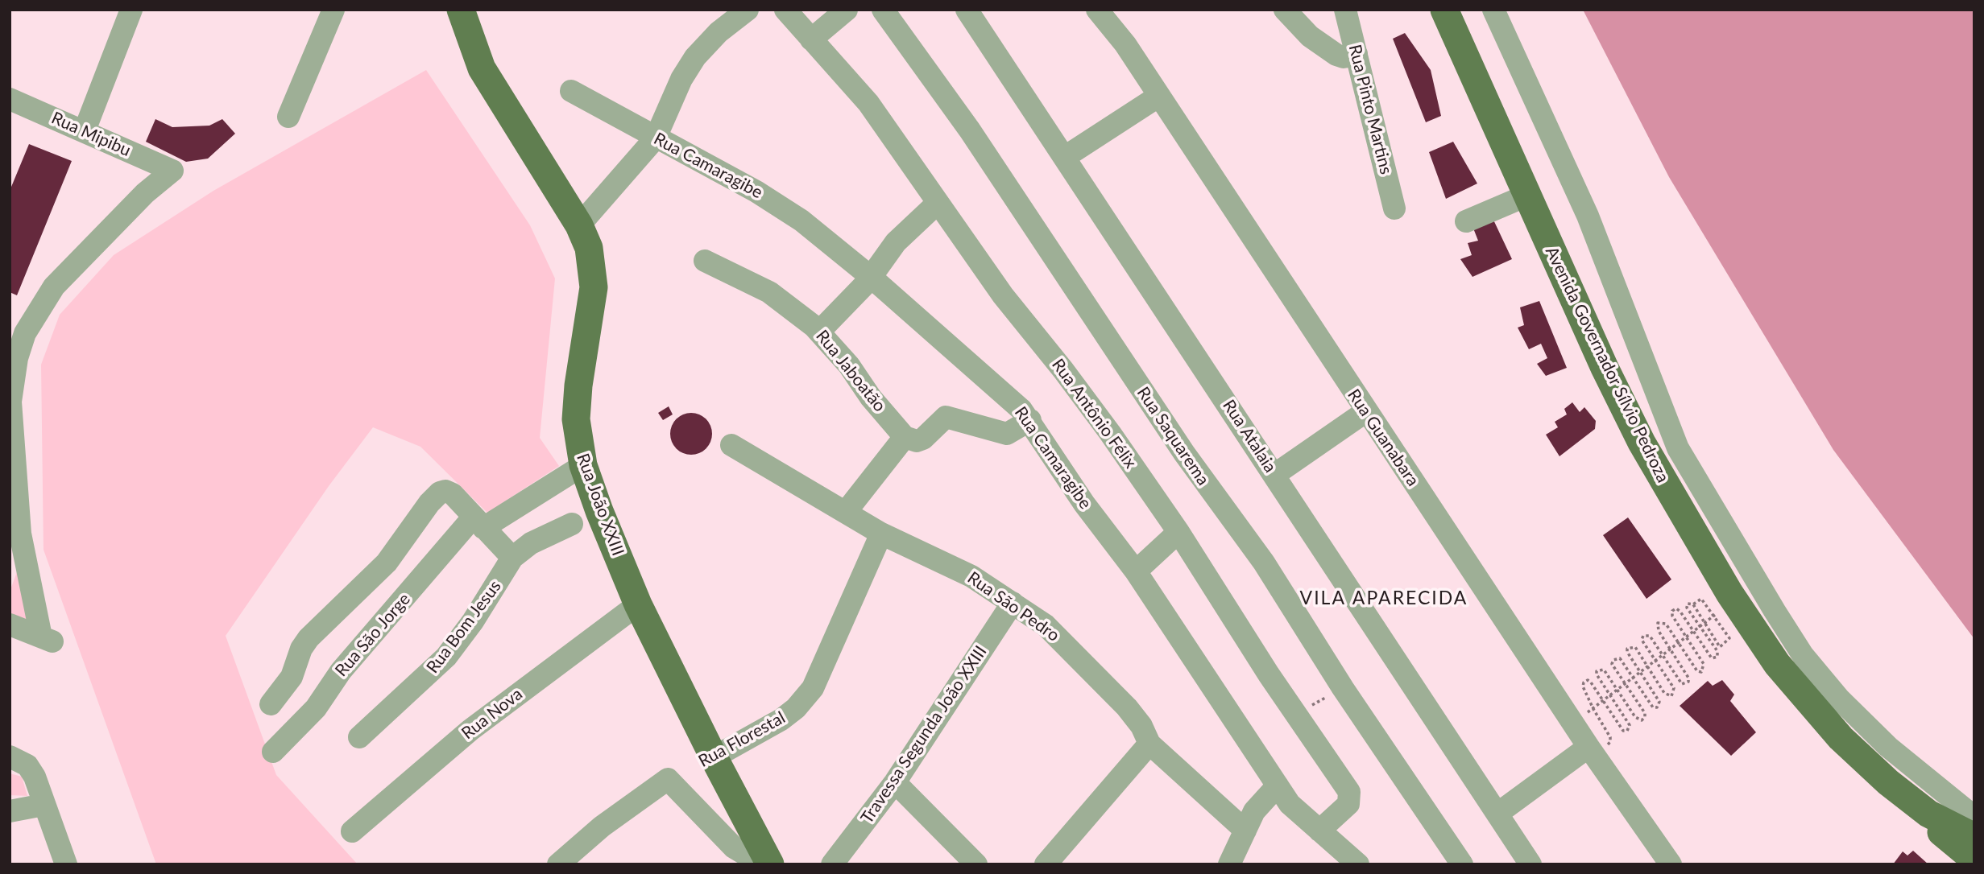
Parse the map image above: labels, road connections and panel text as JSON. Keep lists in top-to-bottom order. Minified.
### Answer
{"streets":{"main road":["Avenida Governador Sílvio Pedroza","Rua João XXIII"],"street":["Rua Pinto Martins","Rua Mipibu","Rua Camaragibe","Rua Jaboatão","Rua Antônio Félix","Rua Saquarema","Rua Atalaia","Rua Guanabara","Rua São Pedro","Rua Bom Jesus","Rua São Jorge","Rua Nova","Travessa Segunda João XXIII","Rua Florestal"]},"crossings":[["Rua Camaragibe","Rua Antônio Félix"],["Rua João XXIII","Rua São Jorge"],["Rua João XXIII","Rua Nova"],["Rua João XXIII","Rua Florestal"],["Rua São Pedro","Travessa Segunda João XXIII"],["Rua São Pedro","Rua Florestal"]],"districts":["VILA APARECIDA"]}
